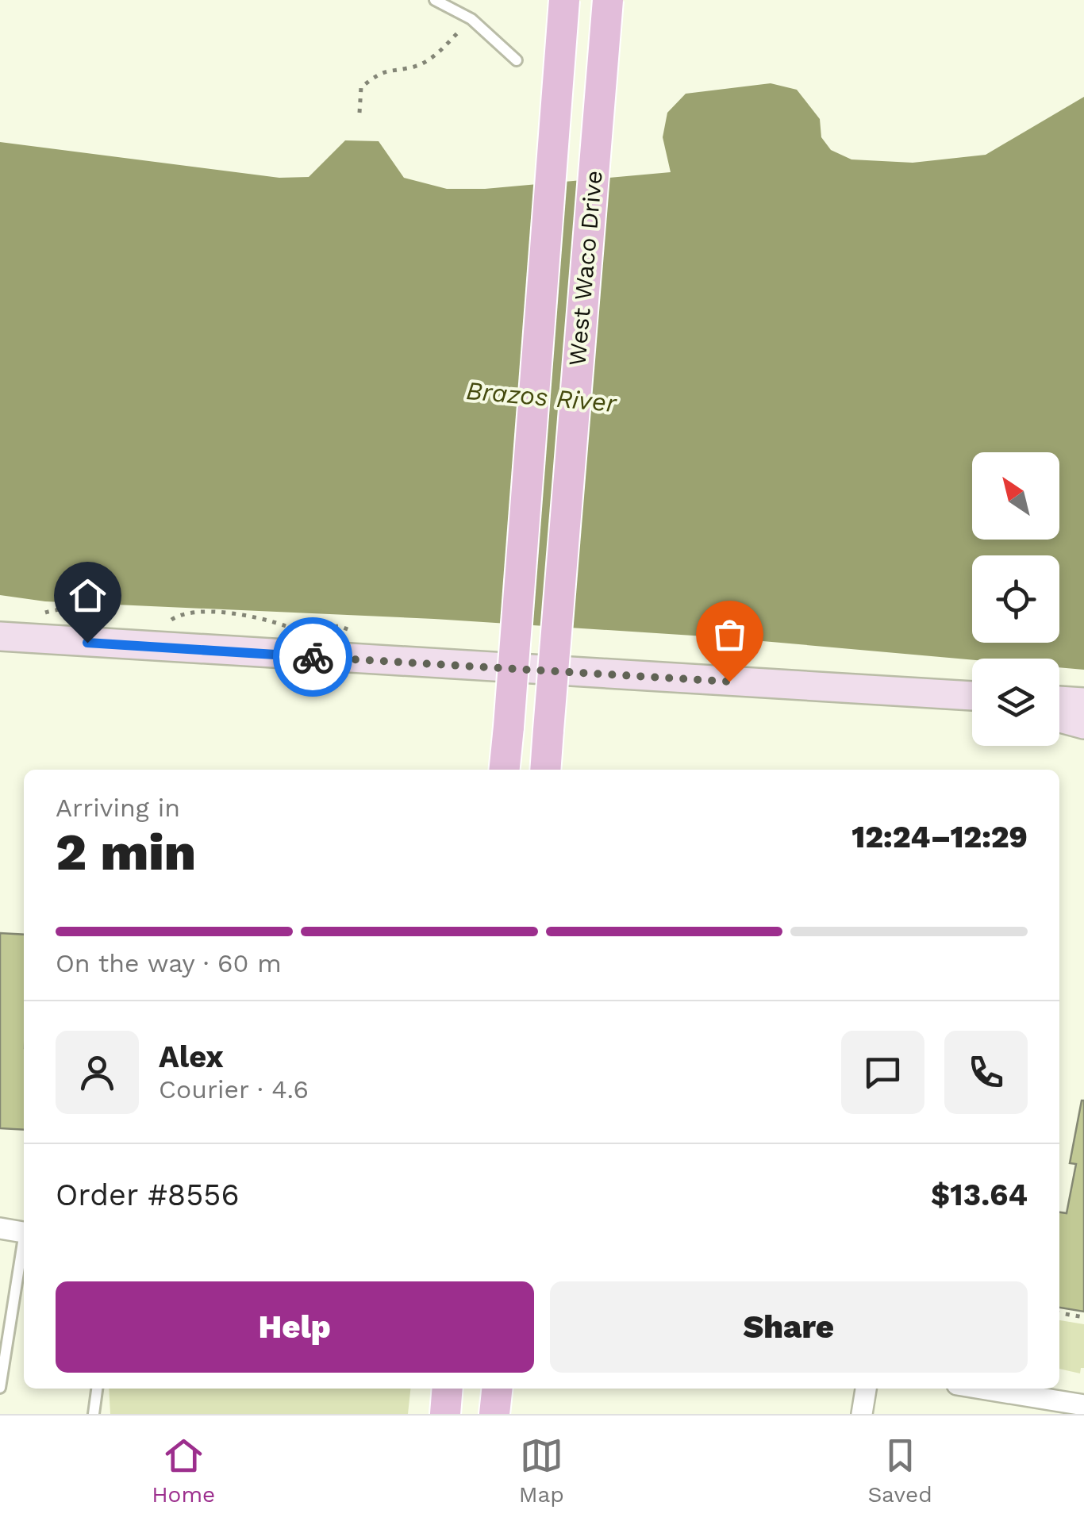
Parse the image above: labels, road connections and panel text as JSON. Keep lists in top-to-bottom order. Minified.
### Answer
{"streets":{"main road":["West Waco Drive"]},"water":["Brazos River"],"north":"top left","page":{"heading":["2 min","Arriving in","12:24–12:29"],"panel":["Alex","Courier · 4.6","Order #8556","$13.64"],"bar":"On the way · 60 m","buttons":["Help","Share"],"tabs":["Home","Map","Saved"]}}
